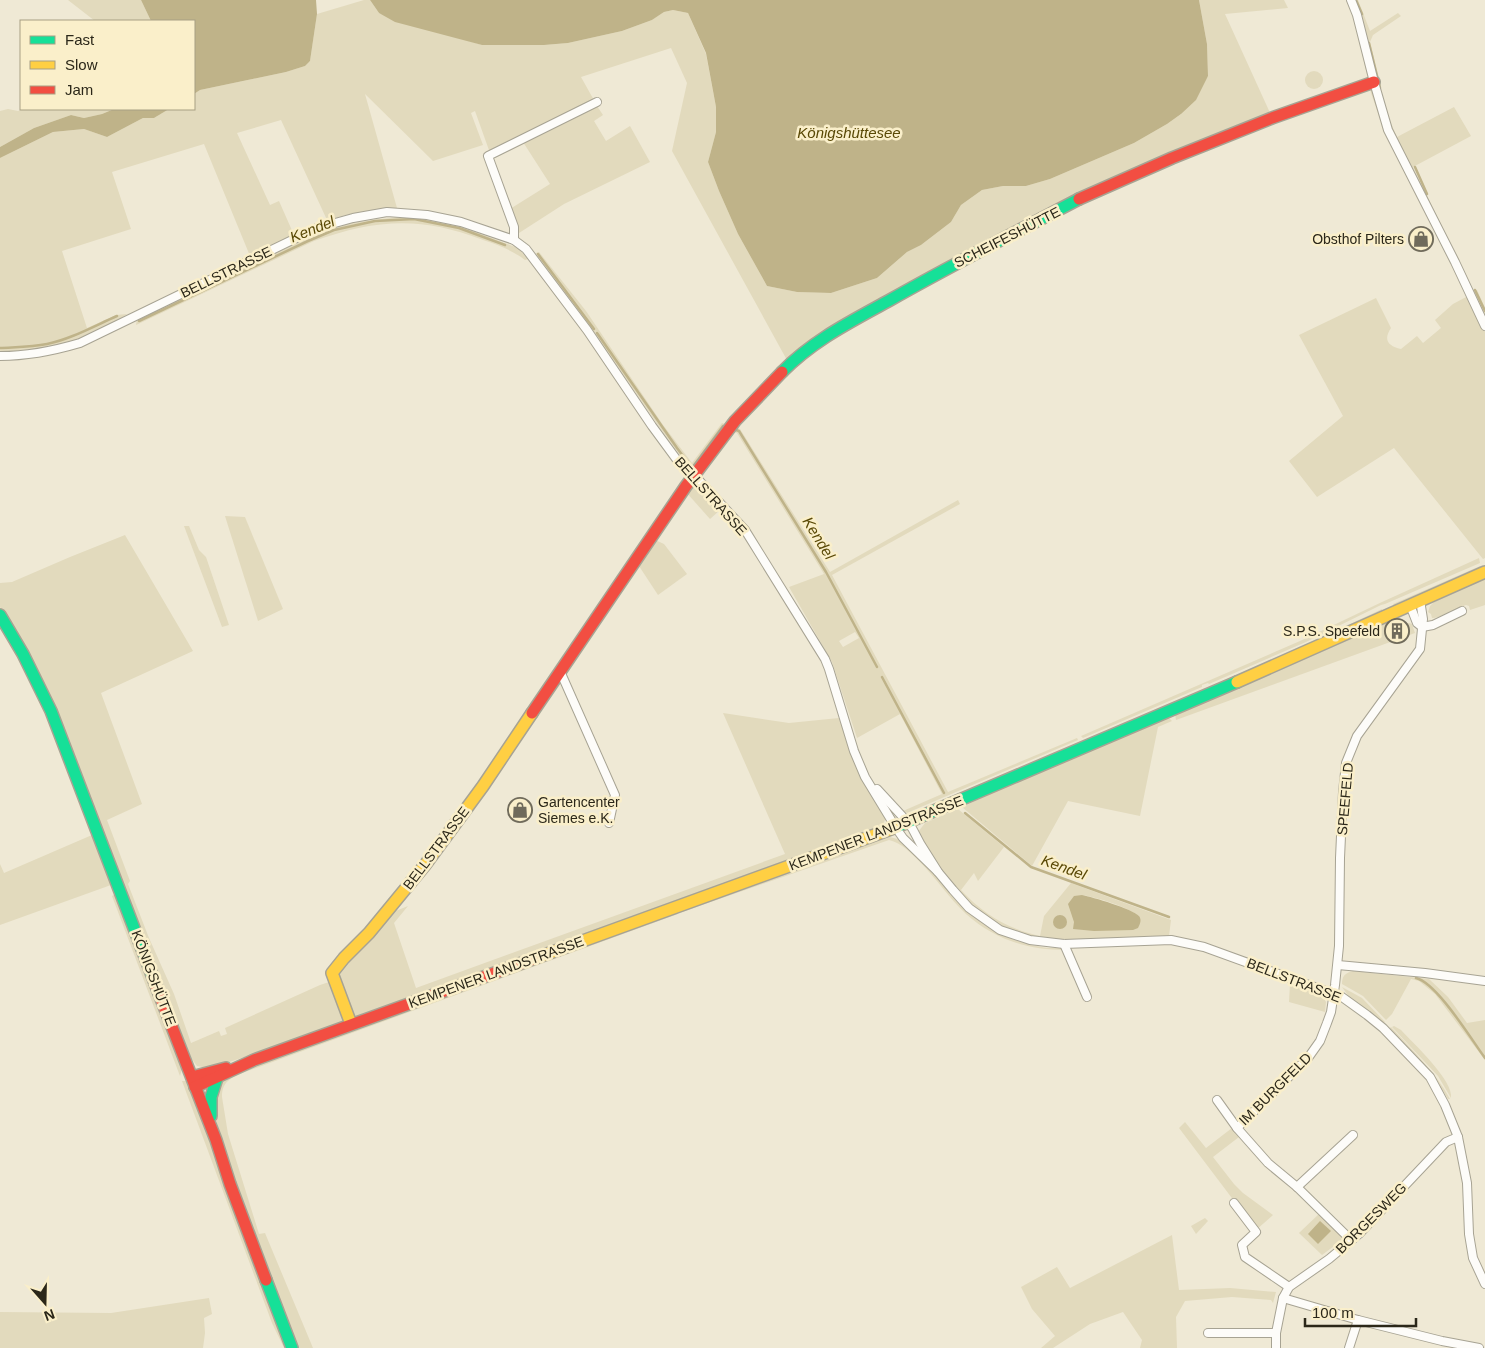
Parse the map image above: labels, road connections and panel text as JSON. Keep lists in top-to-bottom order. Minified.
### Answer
{"streets":{"street":["SCHEIFESHÜTTE","BELLSTRASSE","SPEEFELD","KEMPENER LANDSTRASSE","KÖNIGSHÜTTE","IM BURGFELD","BORGESWEG"]},"crossings":[["SCHEIFESHÜTTE","BELLSTRASSE"],["BELLSTRASSE","SPEEFELD"],["BELLSTRASSE","KEMPENER LANDSTRASSE"],["BELLSTRASSE","IM BURGFELD"],["BELLSTRASSE","BORGESWEG"],["SPEEFELD","KEMPENER LANDSTRASSE"],["SPEEFELD","IM BURGFELD"],["KEMPENER LANDSTRASSE","KÖNIGSHÜTTE"],["IM BURGFELD","BORGESWEG"]],"water":["Königshüttesee","Kendel"],"places":{"shop":["Obsthof Pilters","Gartencenter Siemes e.K."],"building":["S.P.S. Speefeld"]},"legend":["Fast","Slow","Jam"],"scale_bar":"100 m","north":"bottom"}
